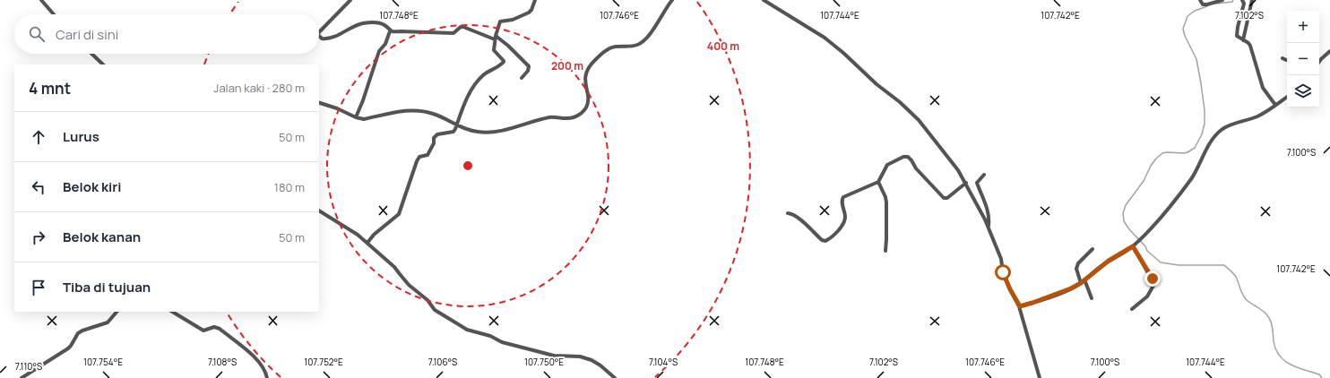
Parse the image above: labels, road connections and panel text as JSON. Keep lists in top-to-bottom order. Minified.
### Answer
{"page":{"map_buttons":["+","−"],"search":"Cari di sini","heading":["4 mnt","Jalan kaki · 280 m"],"list":[["Lurus","50 m"],["Belok kiri","180 m"],["Belok kanan","50 m"],"Tiba di tujuan"]},"coordinates":["107.748°E","107.746°E","107.744°E","107.742°E","7.102°S","7.100°S","107.754°E","7.108°S","107.752°E","7.106°S","107.750°E","7.104°S","7.110°S"],"rings":["400 m","200 m"]}
